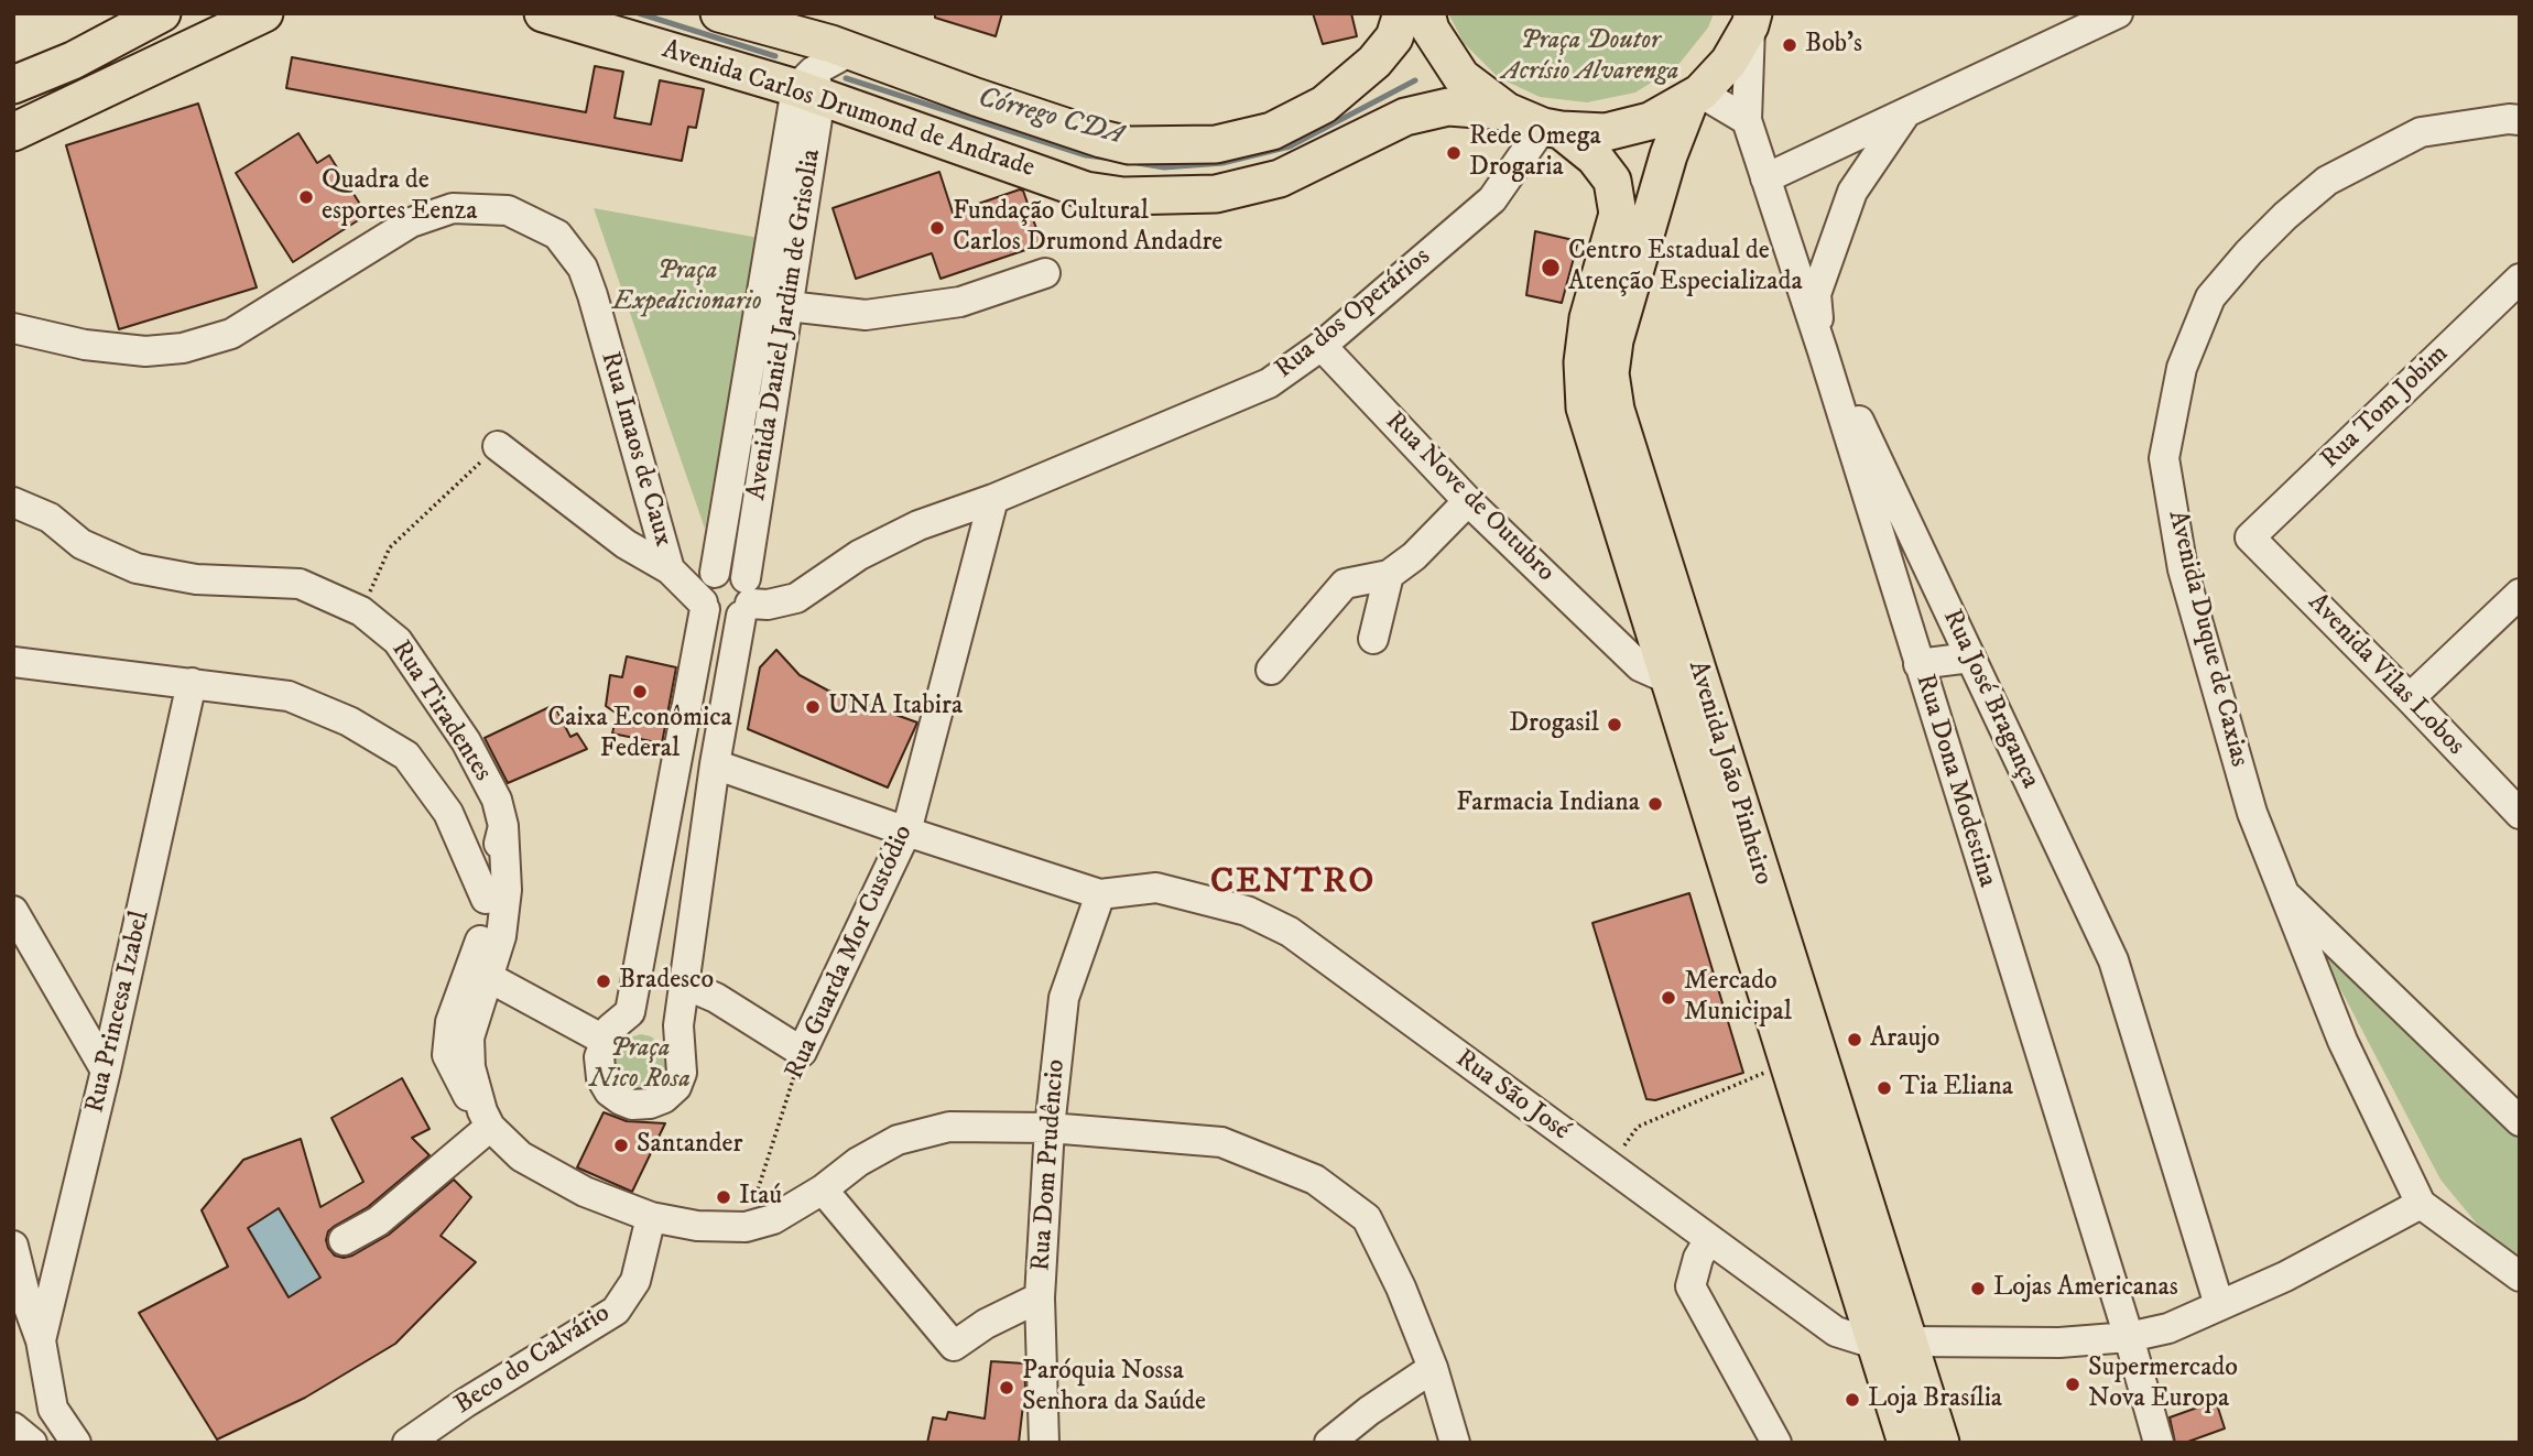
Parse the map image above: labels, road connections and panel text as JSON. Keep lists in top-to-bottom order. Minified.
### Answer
{"streets":{"main road":["Avenida Carlos Drumond de Andrade","Avenida João Pinheiro"],"street":["Rua dos Operários","Avenida Daniel Jardim de Grisolia","Rua Tom Jobim","Rua Imaos de Caux","Rua Nove de Outubro","Avenida Duque de Caxias","Avenida Vilas Lobos","Rua José Bragança","Rua Tiradentes","Rua Dona Modestina","Rua Guarda Mor Custódio","Rua Princesa Izabel","Rua São José","Rua Dom Prudêncio","Beco do Calvário"]},"crossings":[["Avenida Carlos Drumond de Andrade","Avenida Daniel Jardim de Grisolia"],["Rua dos Operários","Avenida Daniel Jardim de Grisolia"],["Rua dos Operários","Rua Nove de Outubro"],["Rua dos Operários","Avenida João Pinheiro"],["Rua dos Operários","Rua Guarda Mor Custódio"],["Rua Tom Jobim","Avenida Vilas Lobos"],["Rua Nove de Outubro","Avenida João Pinheiro"],["Avenida Duque de Caxias","Rua São José"],["Rua José Bragança","Rua Dona Modestina"],["Rua José Bragança","Rua São José"],["Avenida João Pinheiro","Rua São José"],["Rua Dona Modestina","Rua São José"],["Rua São José","Rua Dom Prudêncio"]],"districts":["CENTRO"],"water":["Córrego CDA"],"parks":["Praça Doutor Acrísio Alvarenga","Praça Expedicionario","Praça Nico Rosa"],"places":["Bob's","Rede Omega Drogaria","Quadra de esportes Eenza","Fundação Cultural Carlos Drumond Andadre","Centro Estadual de Atenção Especializada","Caixa Econômica Federal","UNA Itabira","Drogasil","Farmacia Indiana","Bradesco","Mercado Municipal","Araujo","Tia Eliana","Santander","Itaú","Lojas Americanas","Supermercado Nova Europa","Paróquia Nossa Senhora da Saúde","Loja Brasília"]}
